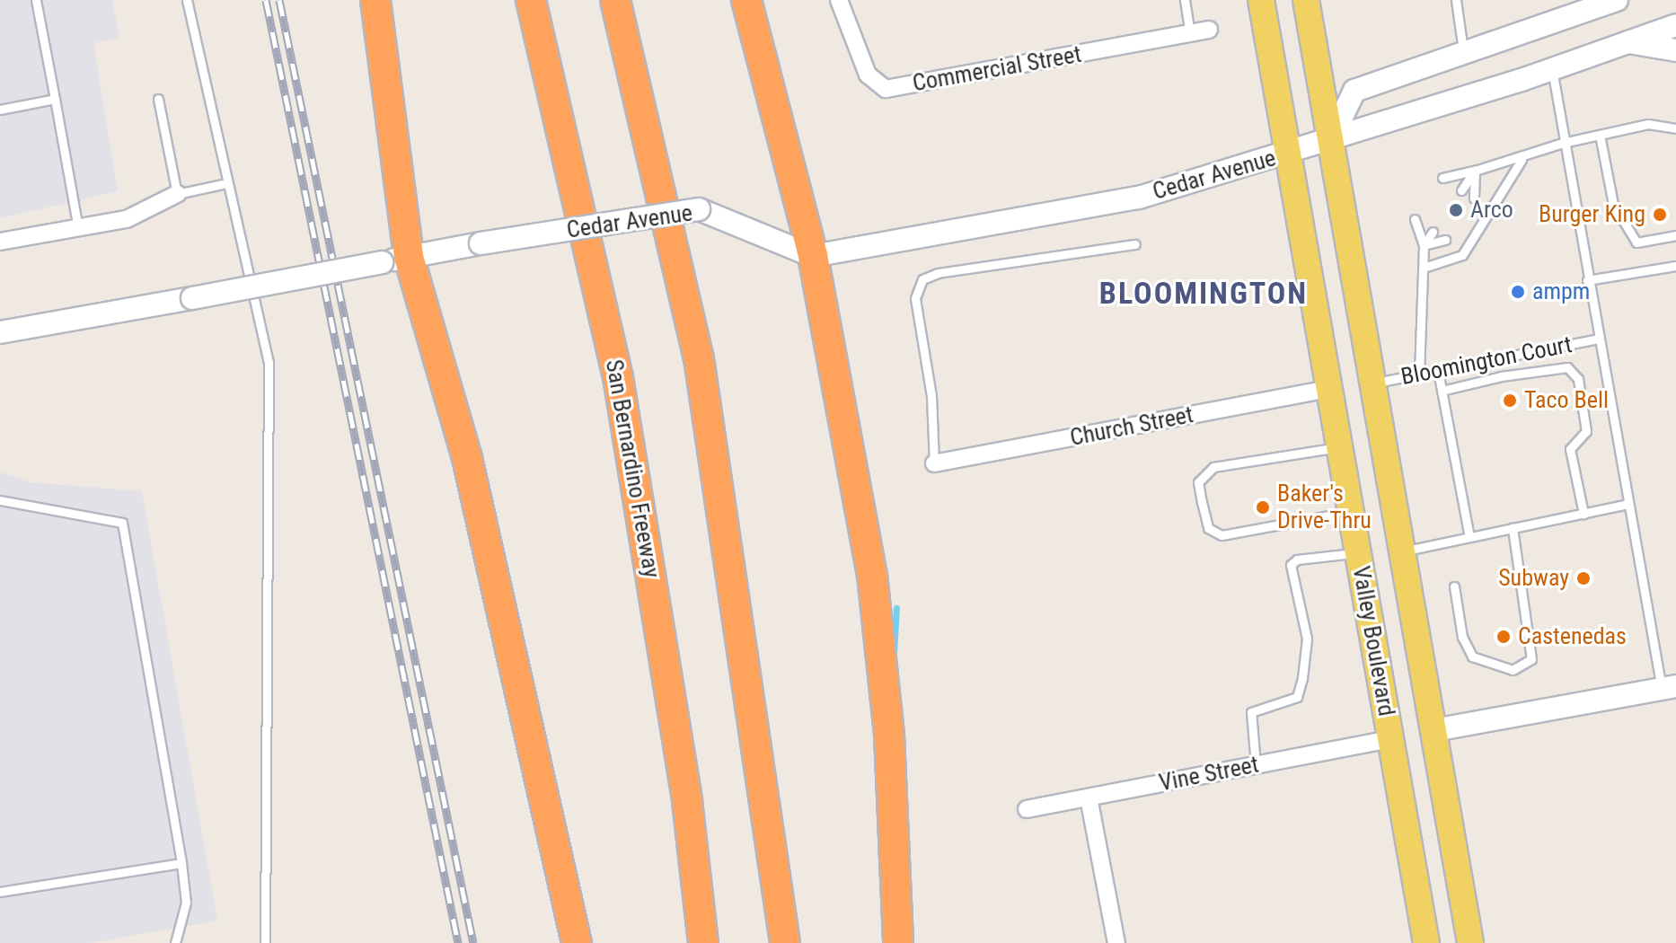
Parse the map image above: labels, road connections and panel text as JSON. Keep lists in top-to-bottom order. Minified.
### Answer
{"streets":{"highway":["San Bernardino Freeway"],"main road":["Cedar Avenue","Valley Boulevard"],"street":["Commercial Street","Church Street","Vine Street"],"lane":["Bloomington Court"]},"crossings":[["Cedar Avenue","Valley Boulevard"],["Bloomington Court","Valley Boulevard"],["Church Street","Valley Boulevard"],["Valley Boulevard","Vine Street"]],"districts":["BLOOMINGTON"],"places":["Arco","Burger King","ampm","Taco Bell","Baker's Drive-Thru","Subway","Castenedas"]}
